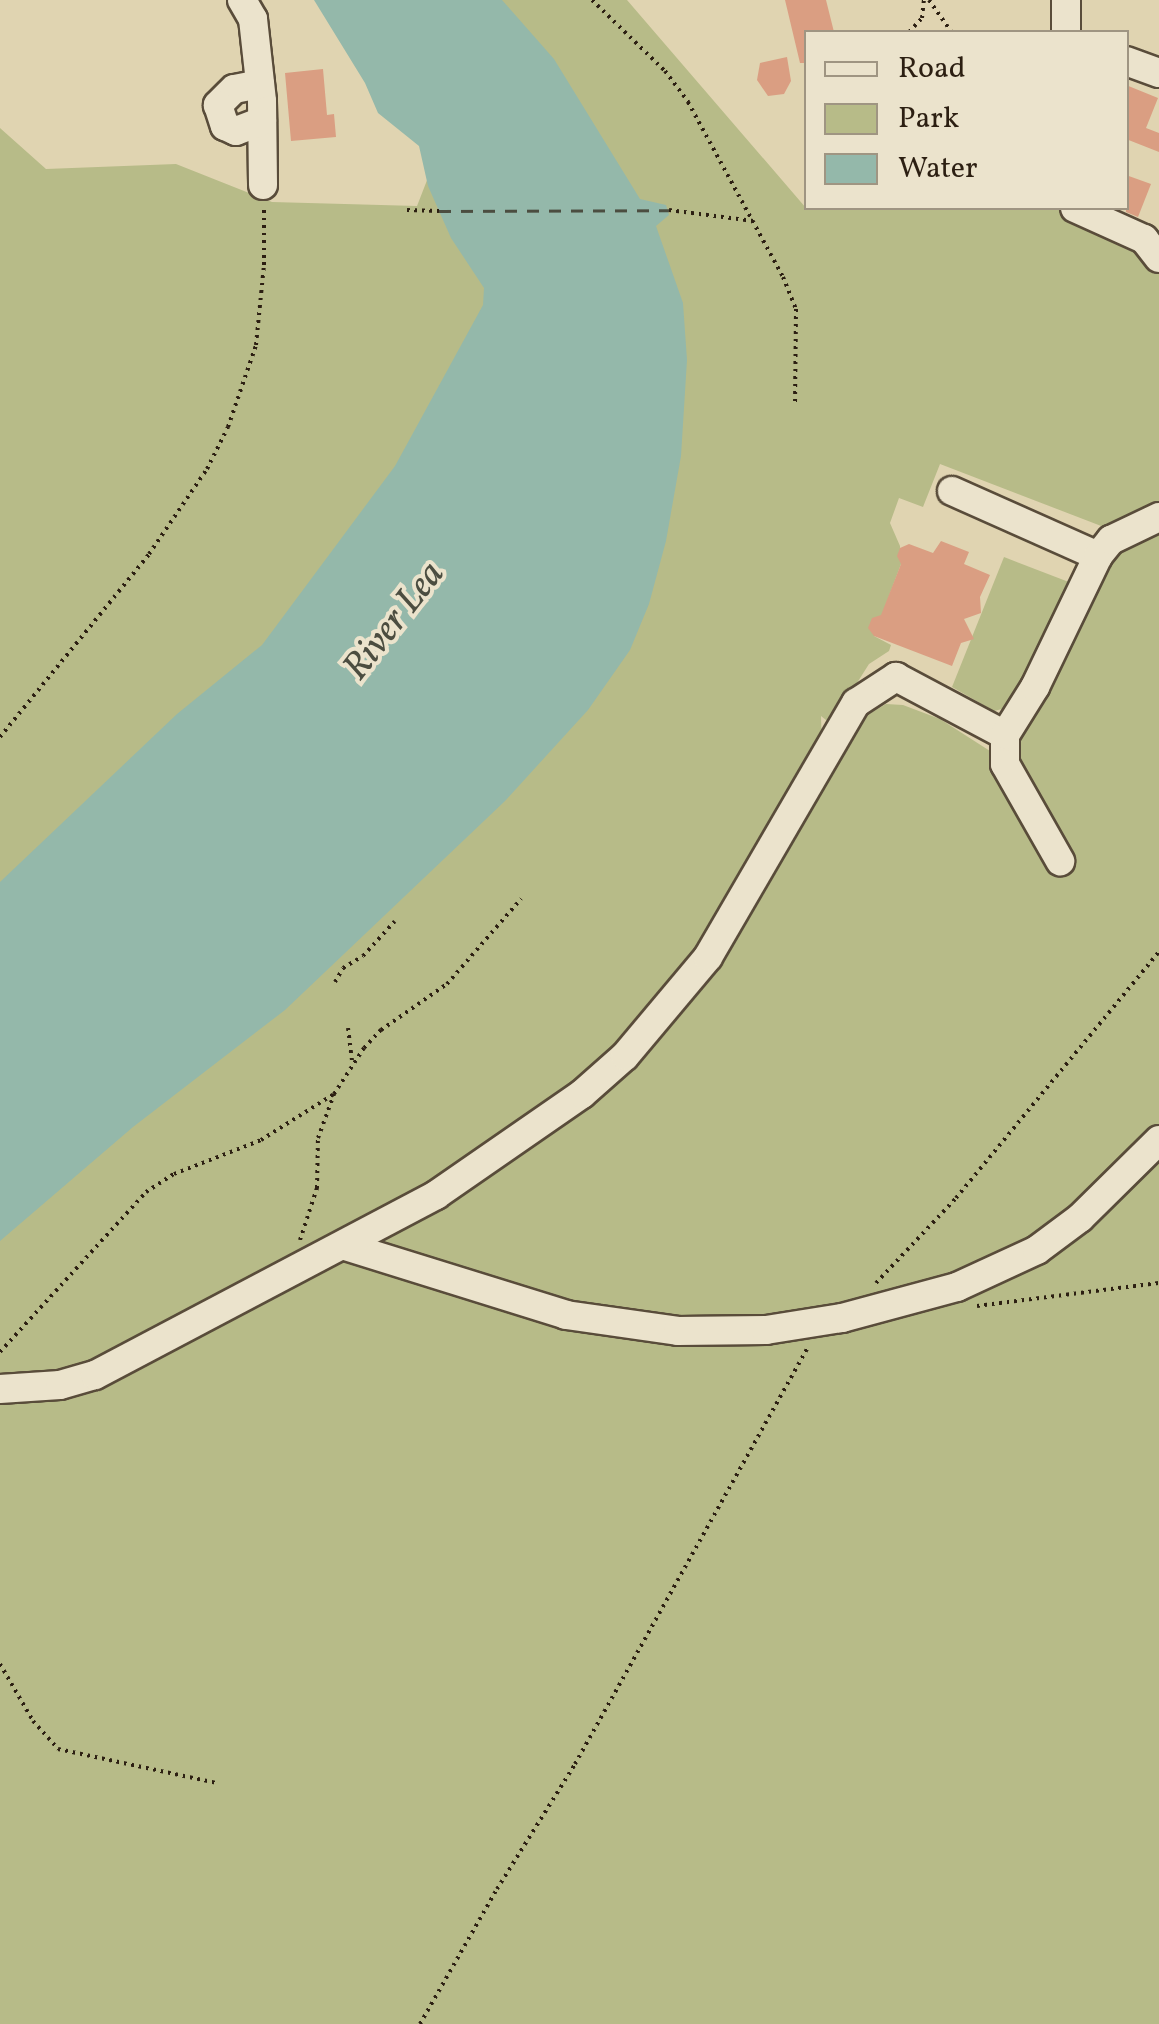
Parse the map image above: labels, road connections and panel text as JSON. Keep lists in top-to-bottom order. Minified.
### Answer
{"water":["River Lea"],"legend":["Road","Park","Water"]}
